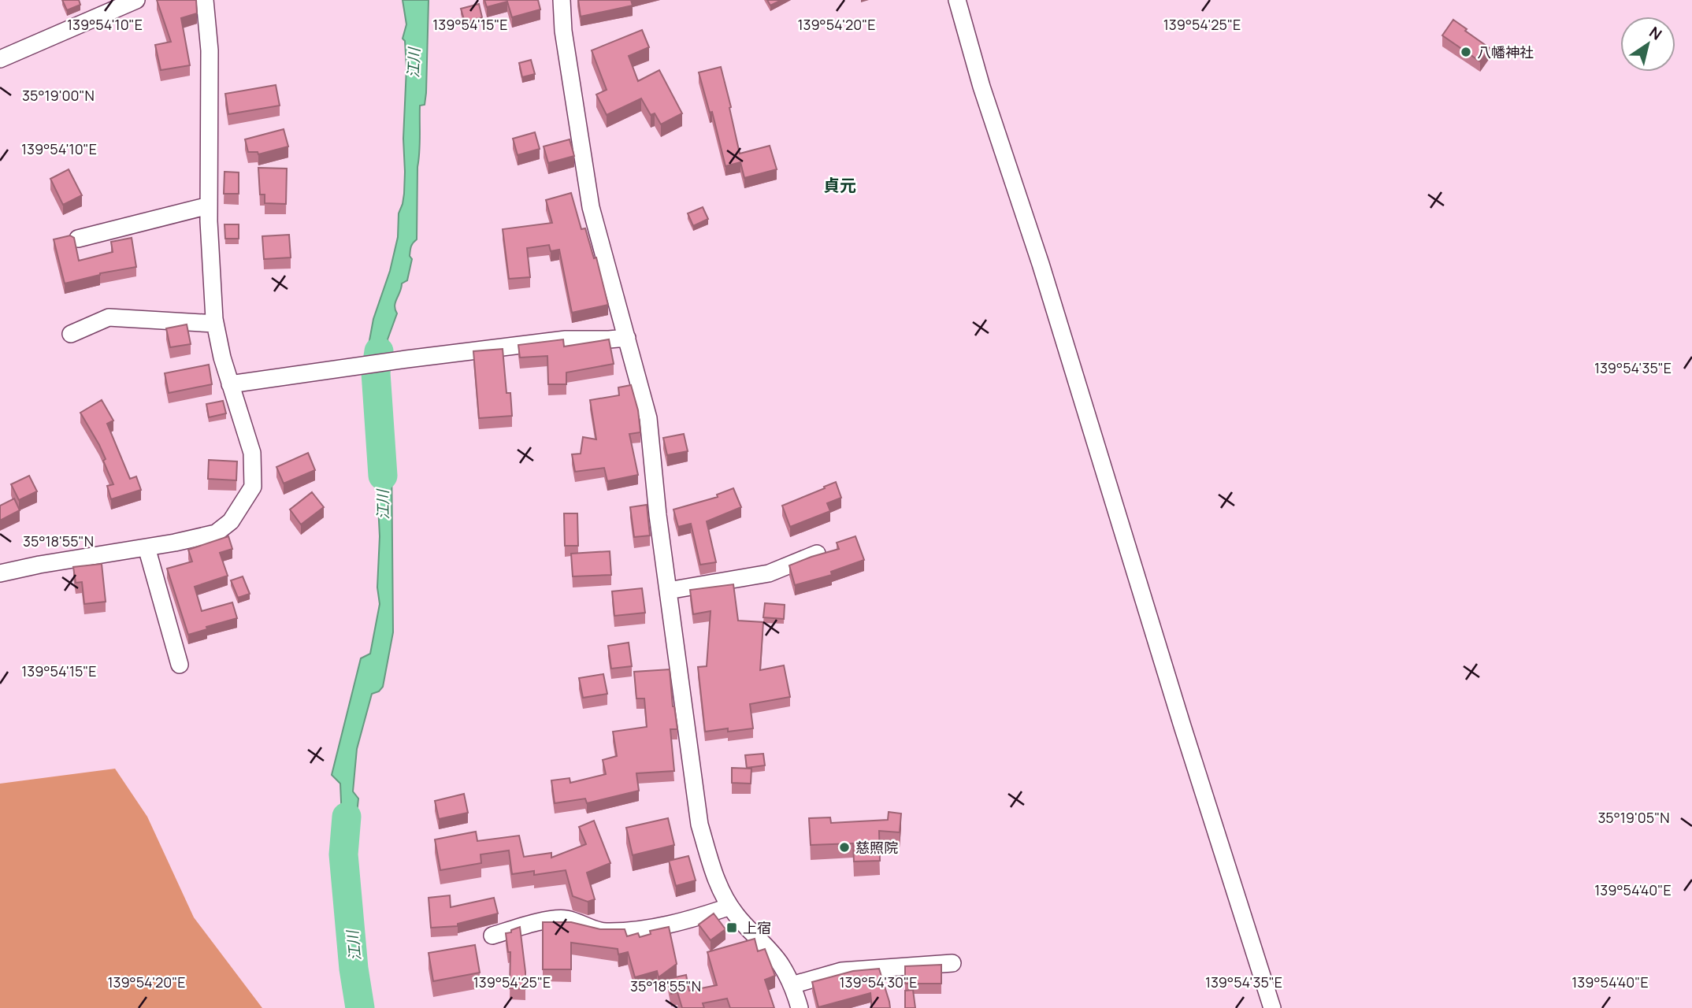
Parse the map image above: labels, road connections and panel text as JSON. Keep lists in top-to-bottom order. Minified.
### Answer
{"districts":["貞元"],"water":["江川"],"places":{"other":["八幡神社","慈照院"],"transit":["上宿"]},"north":"top right","coordinates":["139°54'10\"E","139°54'15\"E","139°54'20\"E","139°54'25\"E","35°19'00\"N","139°54'35\"E","35°18'55\"N","35°19'05\"N","139°54'40\"E","139°54'30\"E"]}
